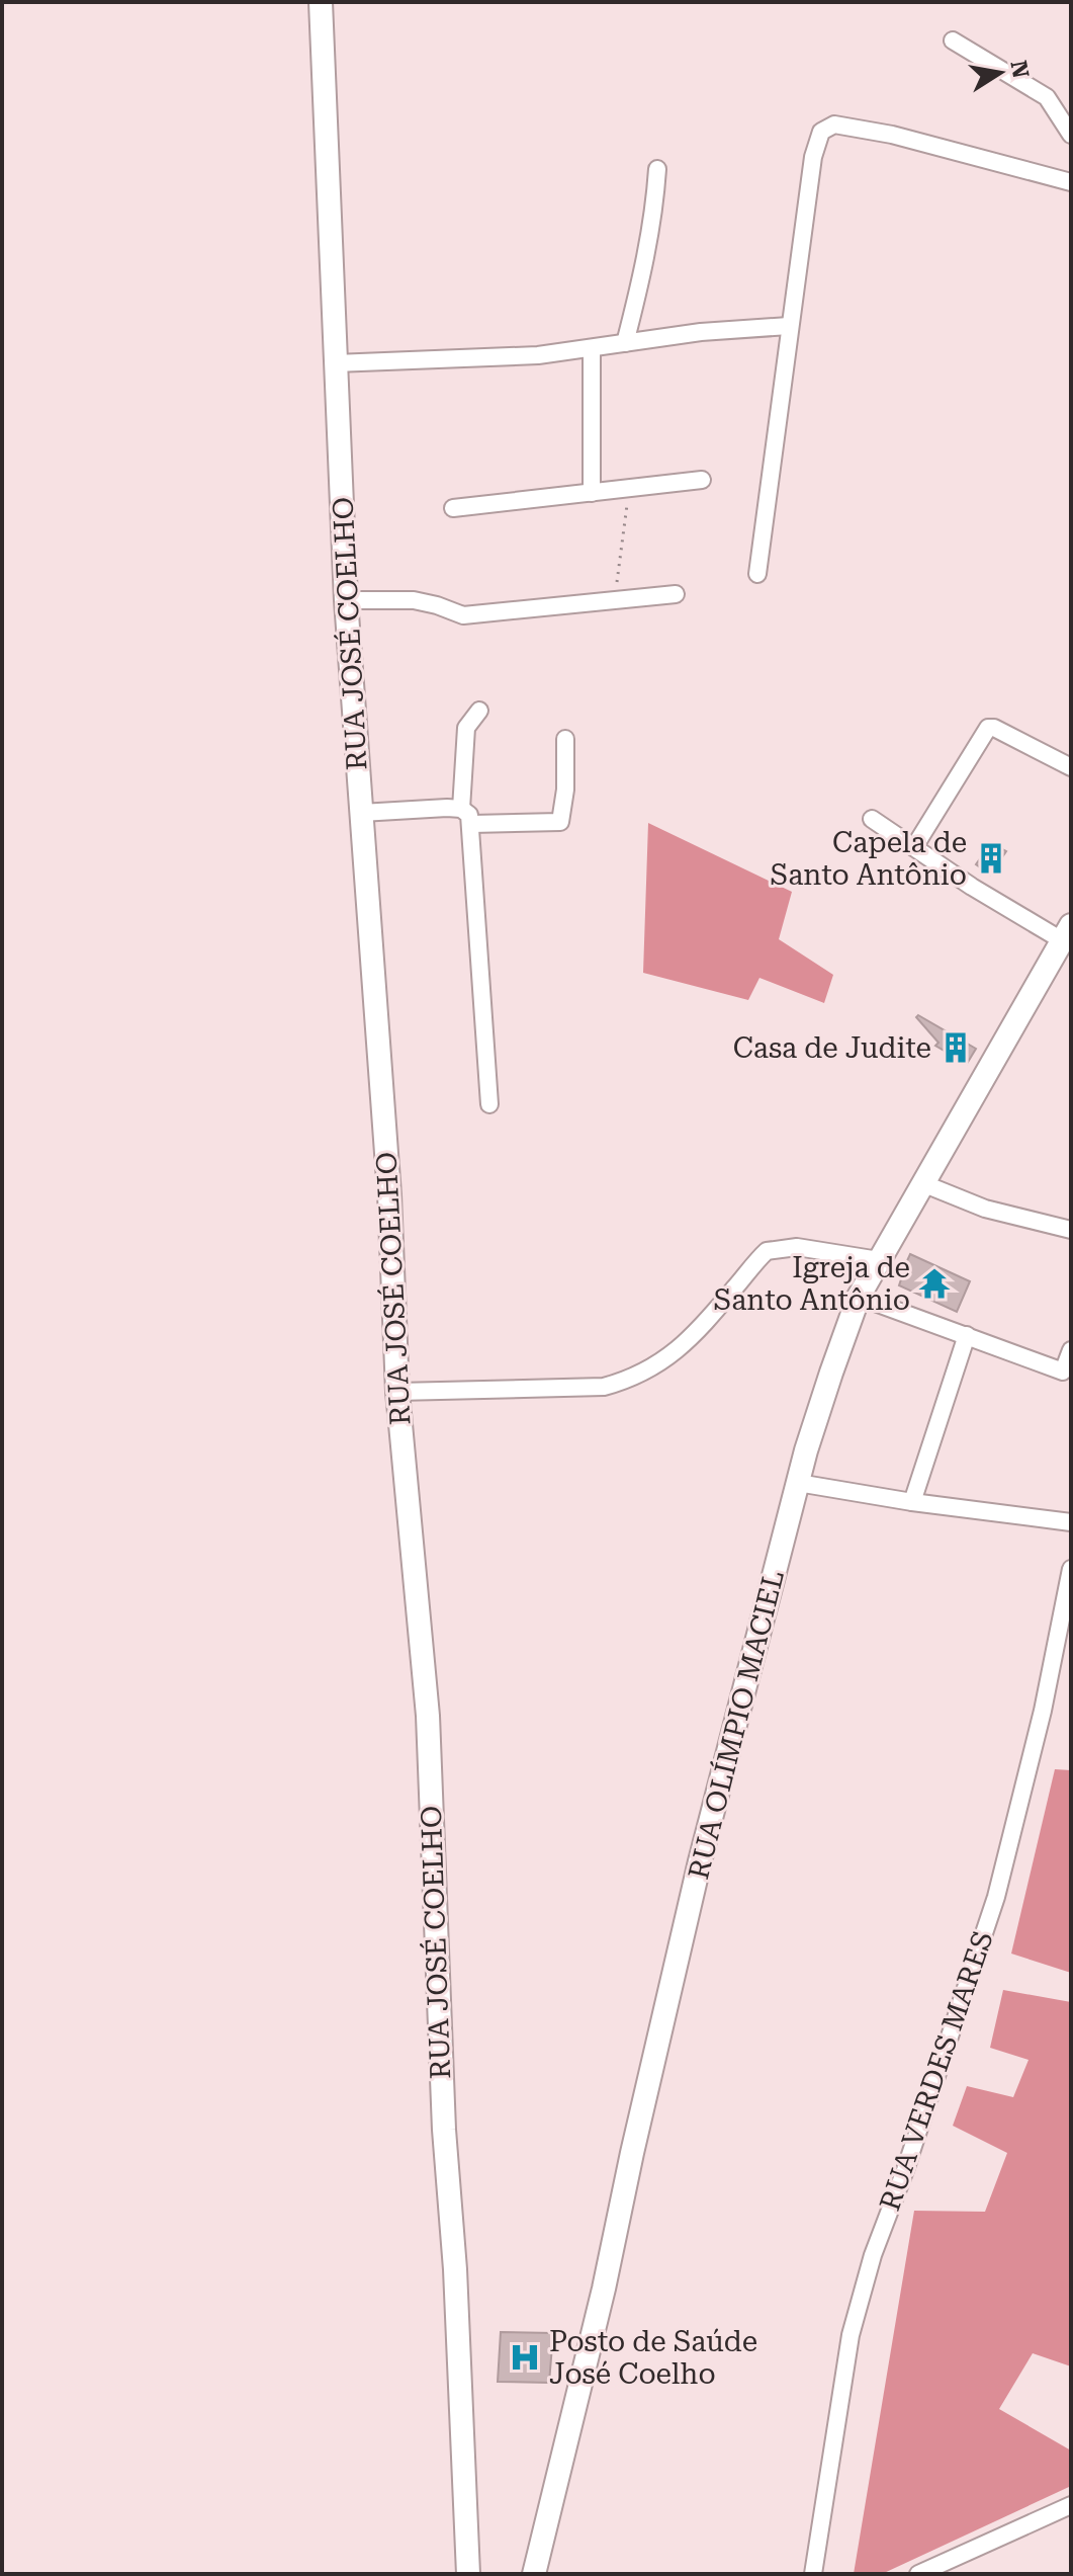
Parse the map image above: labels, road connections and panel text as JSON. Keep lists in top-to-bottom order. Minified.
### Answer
{"streets":{"street":["RUA JOSÉ COELHO","RUA OLÍMPIO MACIEL","RUA VERDES MARES"]},"places":{"building":["Capela de Santo Antônio","Casa de Judite"],"temple":["Igreja de Santo Antônio"],"hospital":["Posto de Saúde José Coelho"]},"north":"right"}
